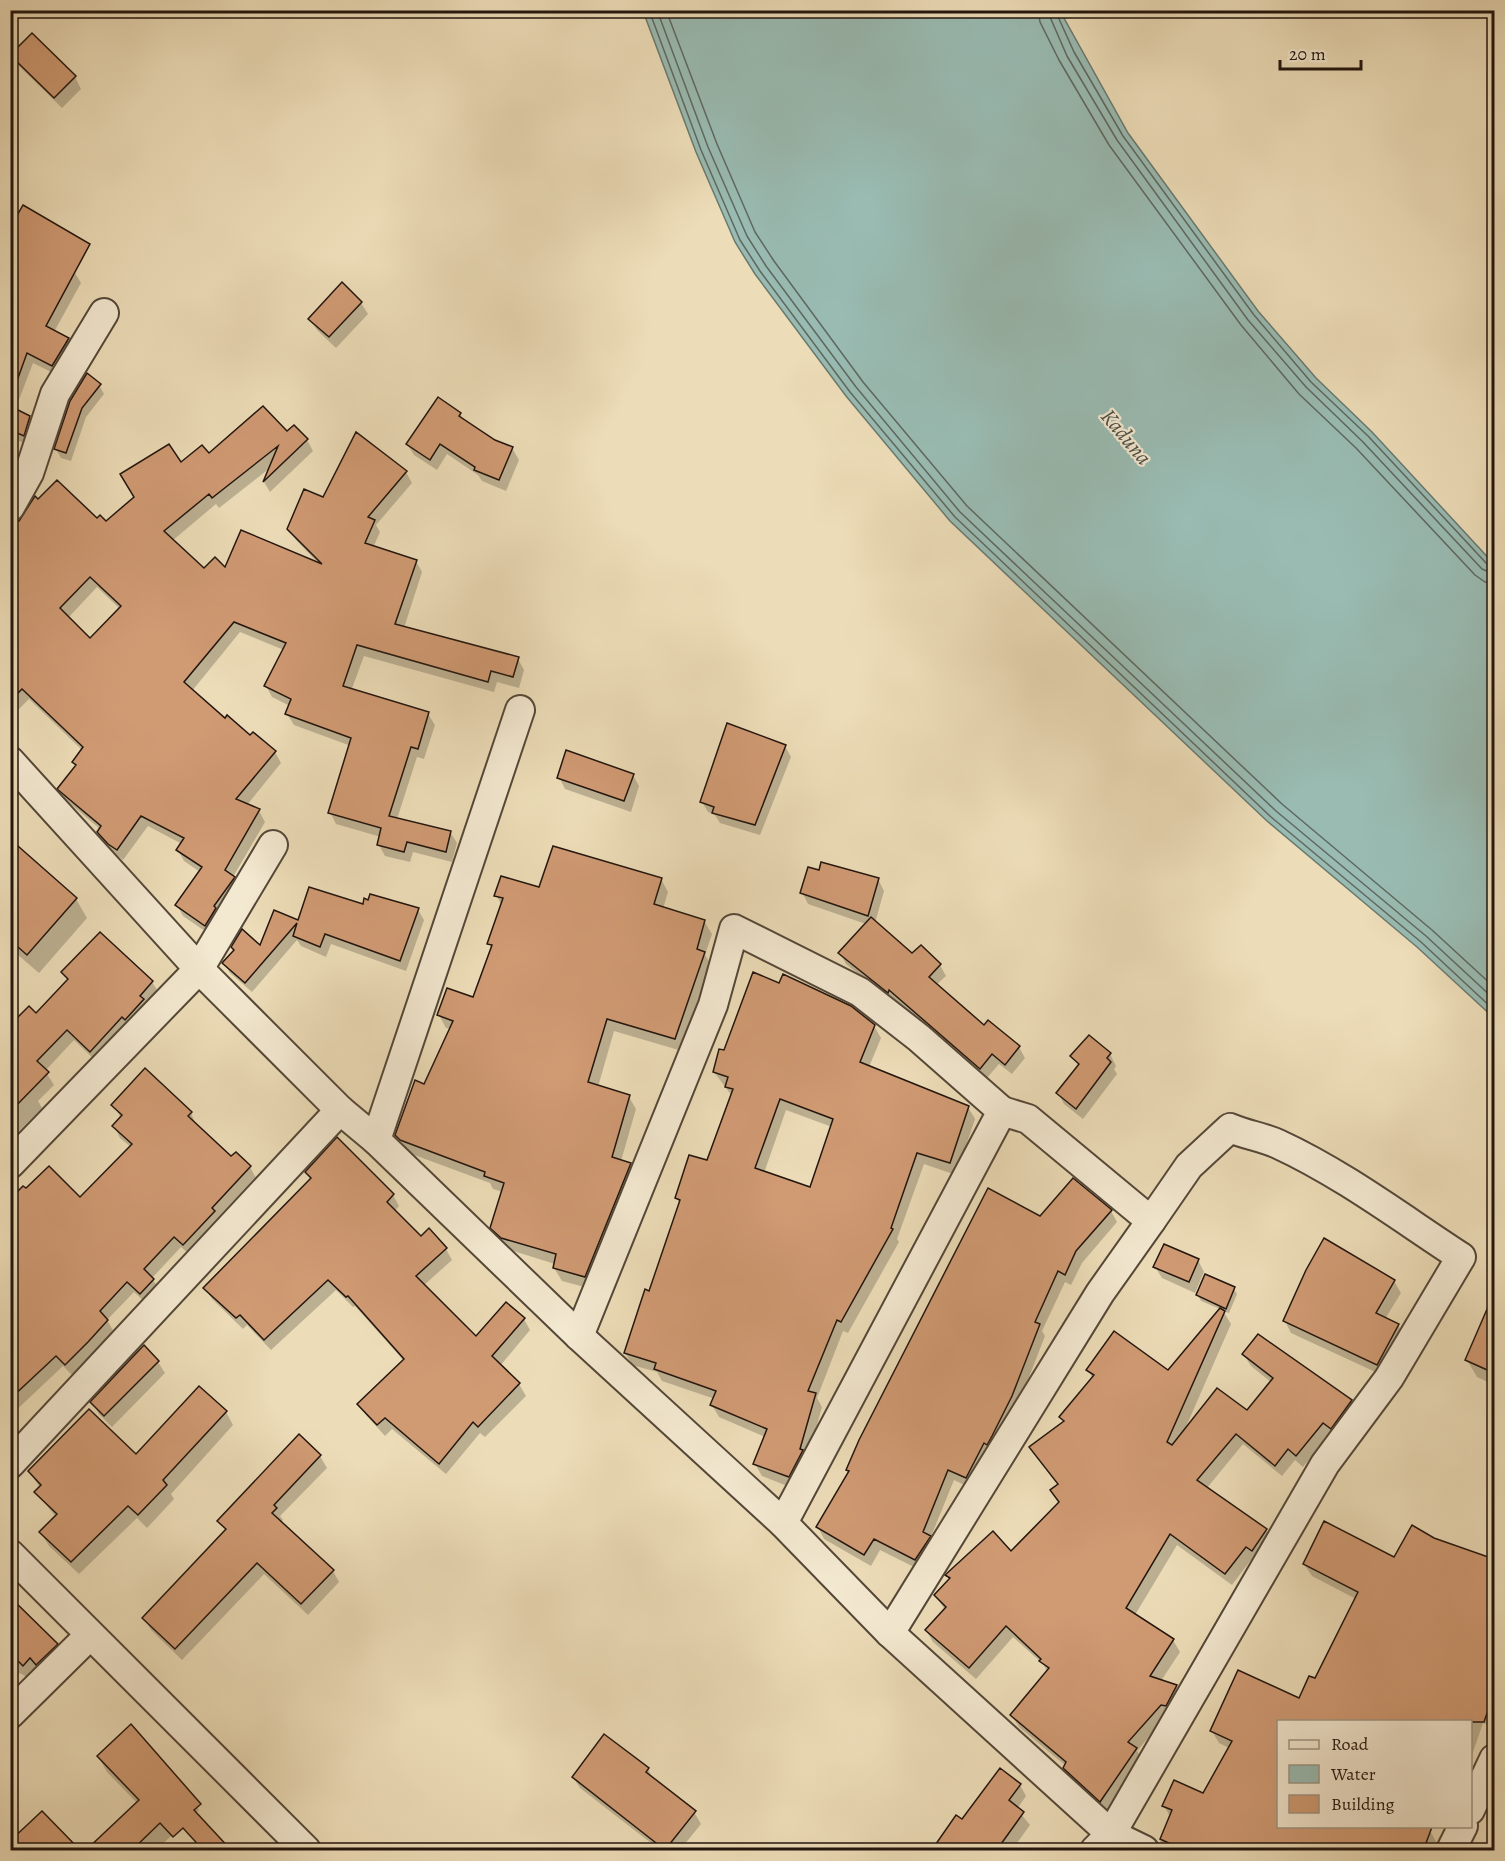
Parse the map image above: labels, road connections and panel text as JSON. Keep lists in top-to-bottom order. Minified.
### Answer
{"water":["Kaduna"],"legend":["Road","Water","Building"],"scale_bar":"20 m"}
